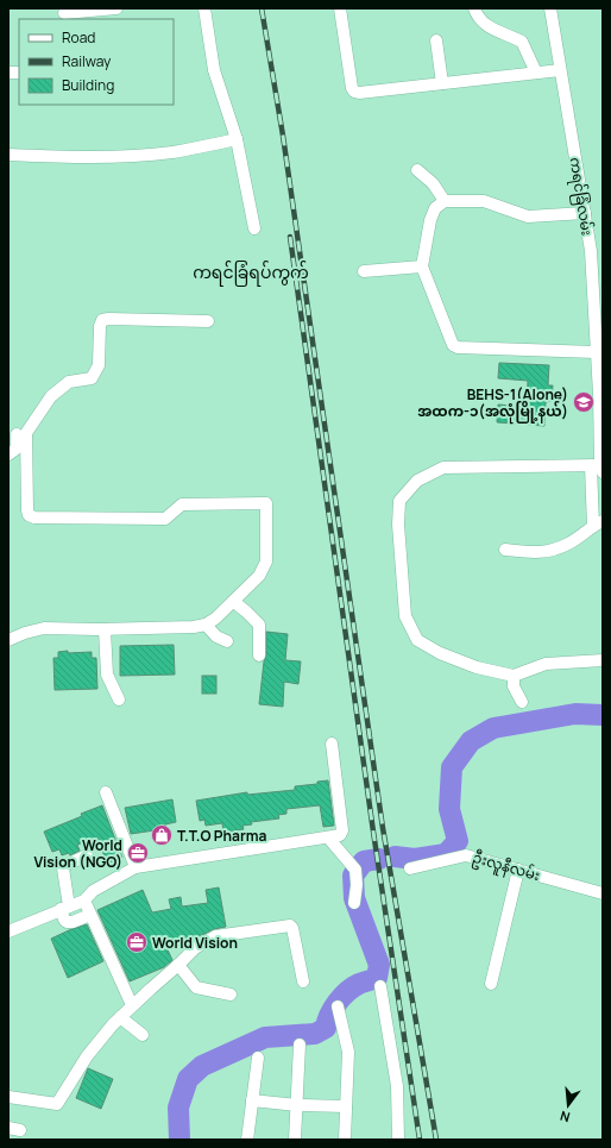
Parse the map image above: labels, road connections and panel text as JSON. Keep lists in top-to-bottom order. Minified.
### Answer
{"streets":{"street":["ကရင်ခြံလမ်း","ဦးလူနီလမ်း"]},"districts":["ကရင်ခြံရပ်ကွက်"],"places":{"school or university":["BEHS-1(Alone) အထက-၁(အလုံမြို့နယ်)"],"shop":["T.T.O Pharma"],"office":["World Vision (NGO)","World Vision"]},"legend":["Road","Railway","Building"],"north":"bottom"}
